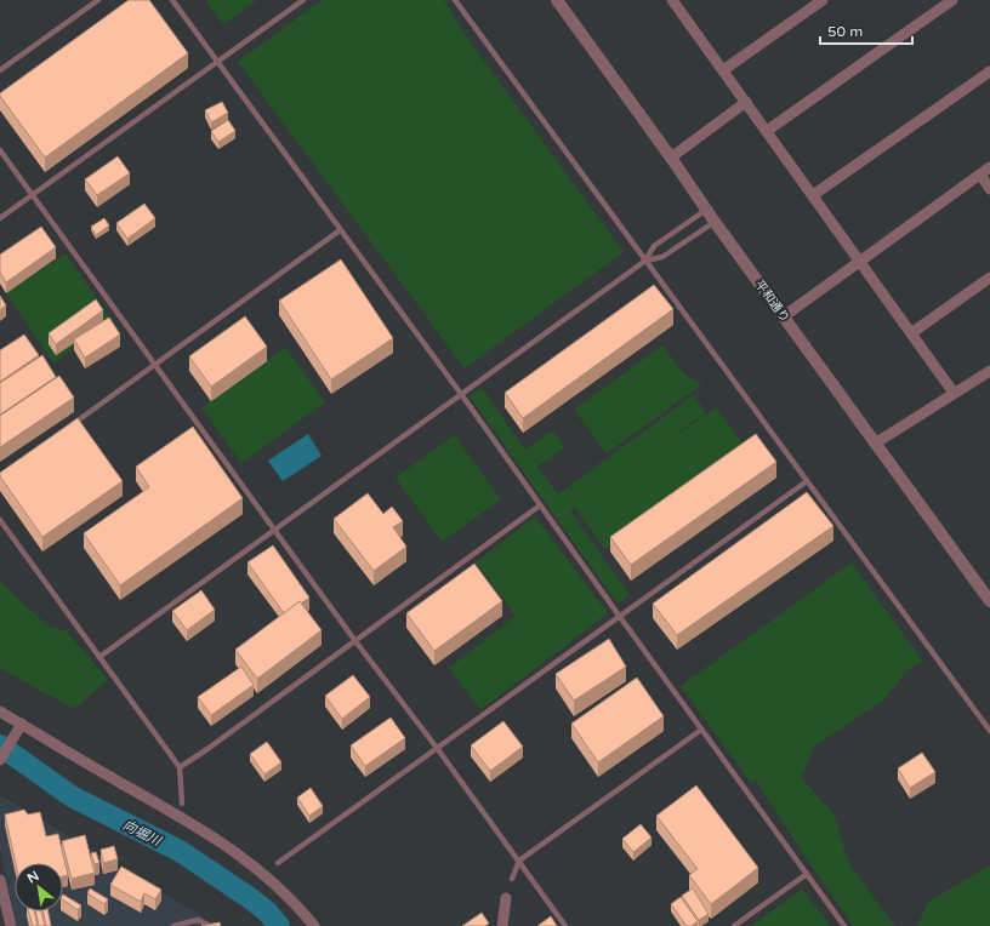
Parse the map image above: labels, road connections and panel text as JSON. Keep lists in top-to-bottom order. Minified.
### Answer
{"streets":{"street":["平和通り"]},"water":["向堀川"],"scale_bar":"50 m","north":"top left"}
